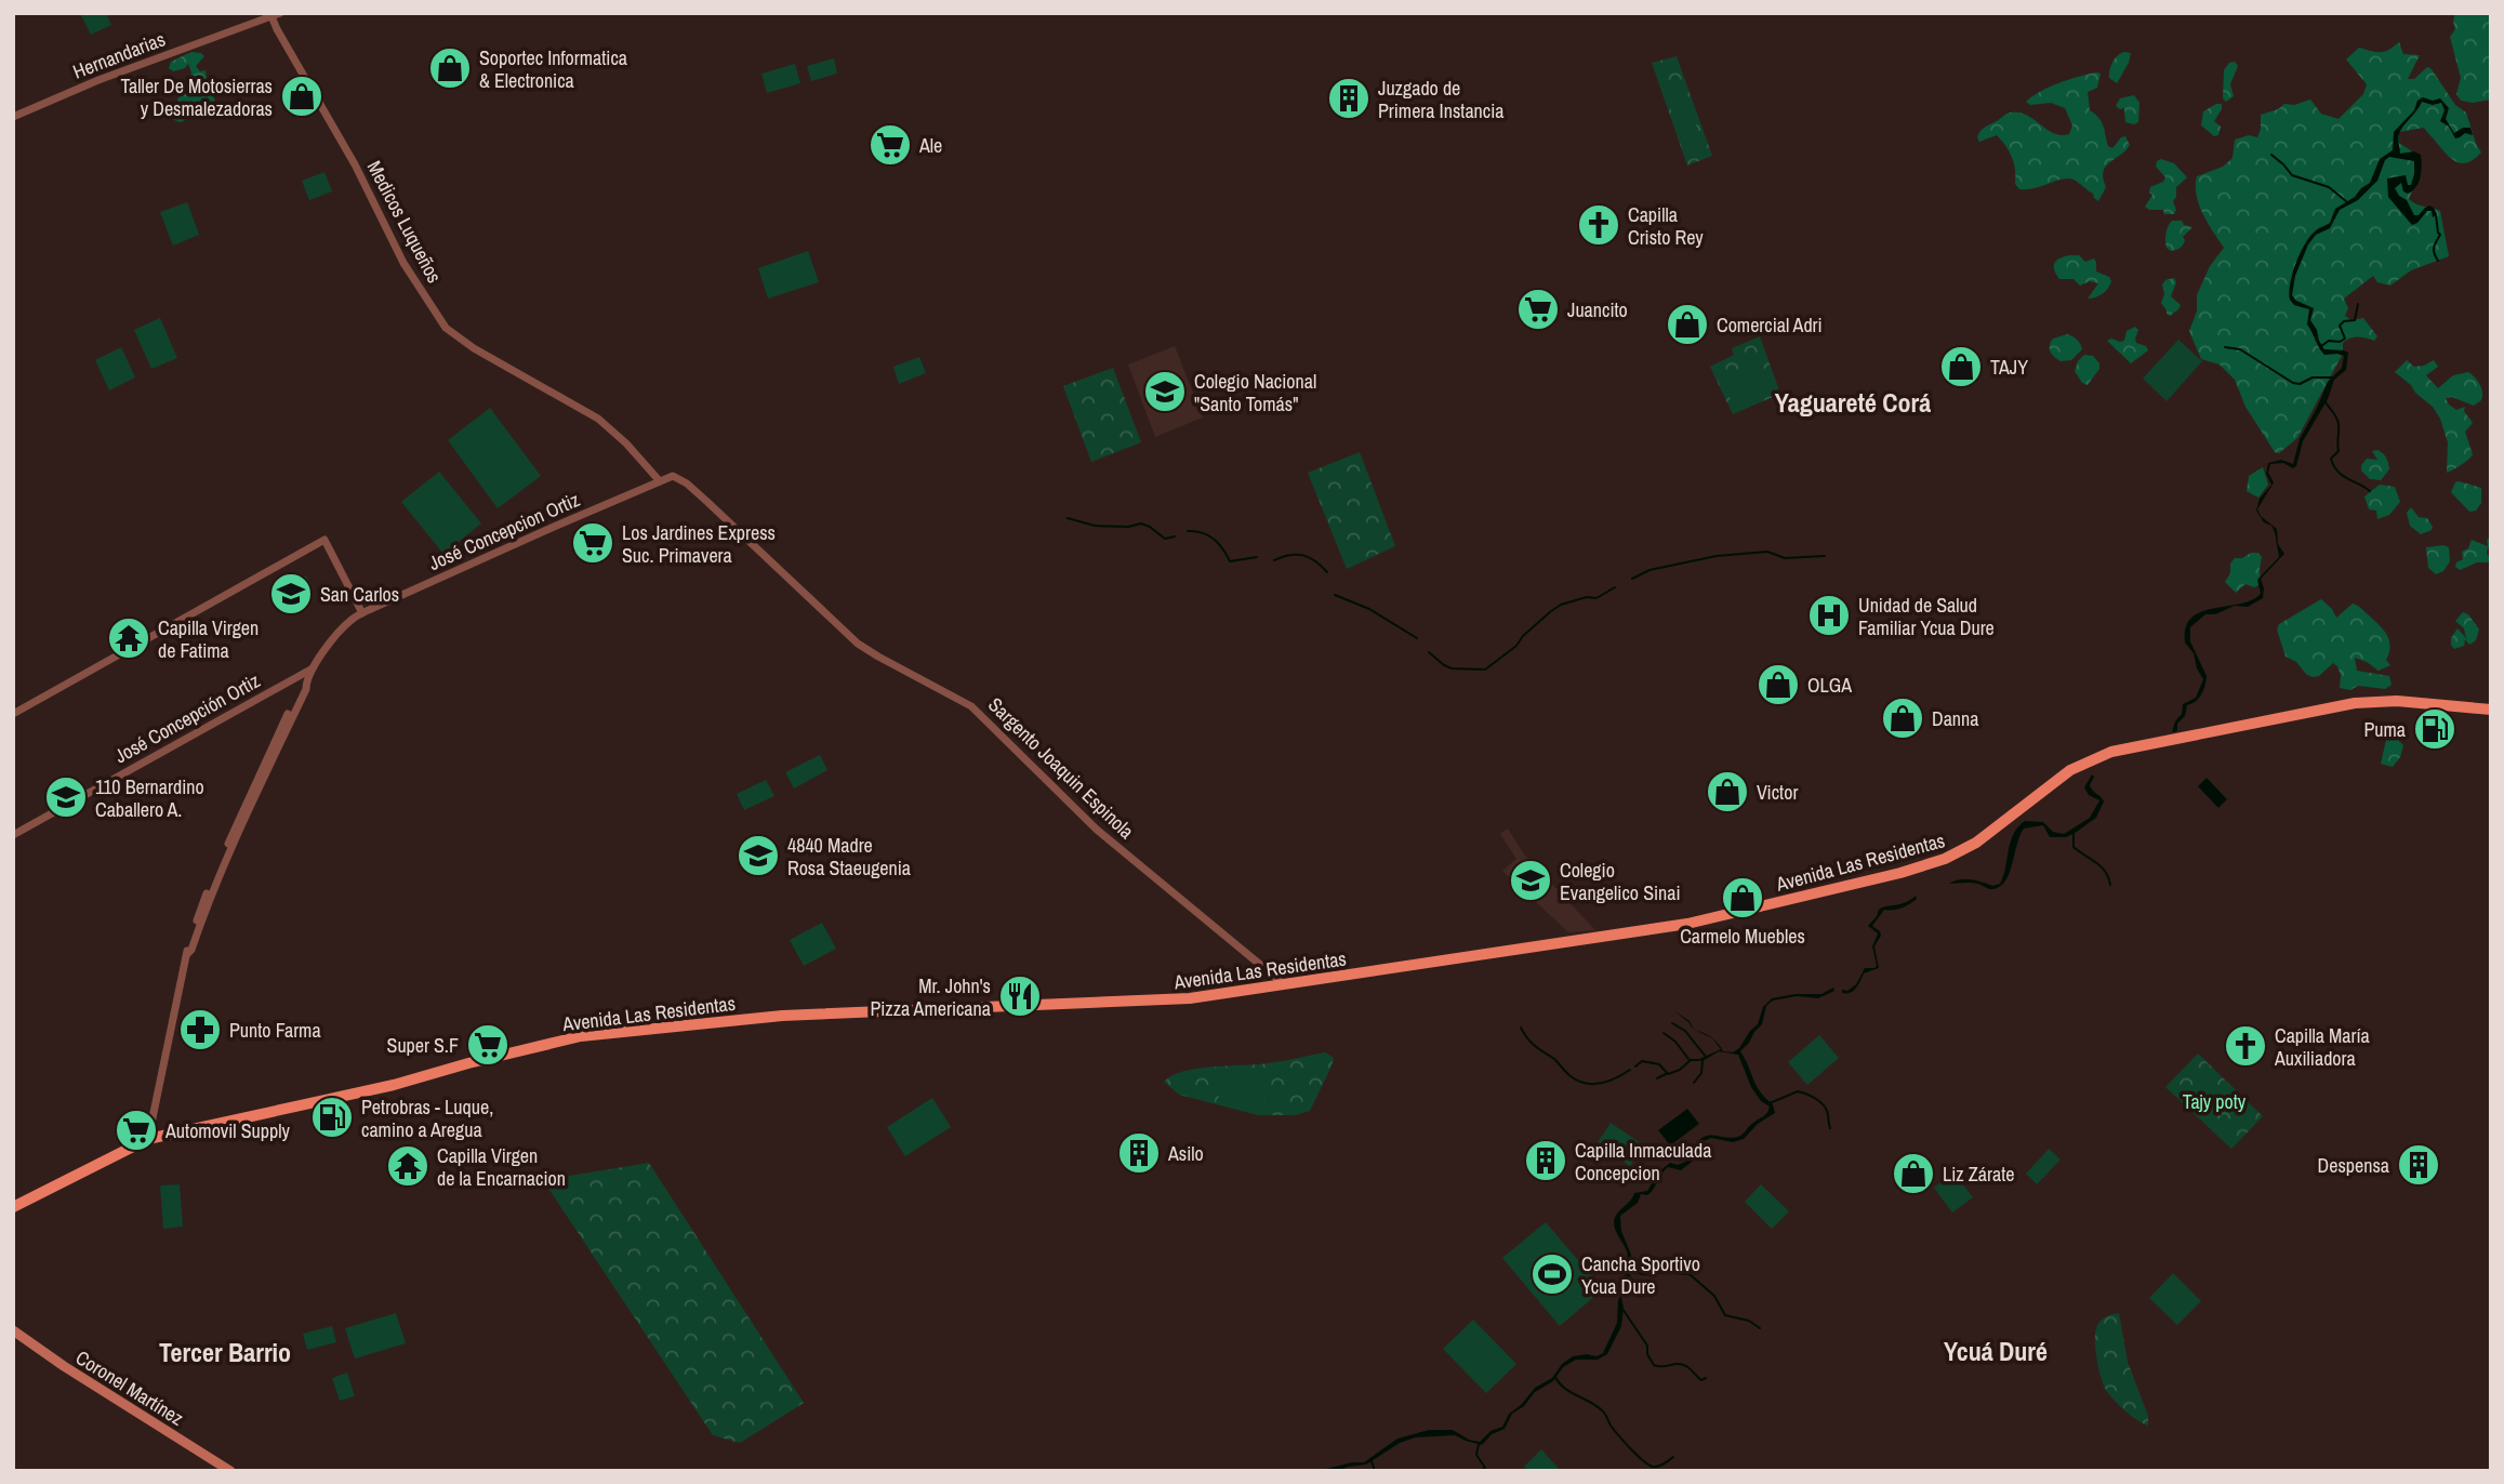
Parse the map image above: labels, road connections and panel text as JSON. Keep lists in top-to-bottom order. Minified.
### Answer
{"streets":{"main road":["Avenida Las Residentas","Coronel Martínez"],"street":["Hernandarias","Medicos Luqueños","José Concepcion Ortiz","José Concepción Ortiz","Sargento Joaquin Espinola"]},"crossings":[["Hernandarias","Medicos Luqueños"],["Medicos Luqueños","José Concepcion Ortiz"],["Medicos Luqueños","Sargento Joaquin Espinola"],["José Concepcion Ortiz","José Concepción Ortiz"],["José Concepcion Ortiz","Sargento Joaquin Espinola"],["Sargento Joaquin Espinola","Avenida Las Residentas"]],"districts":["Yaguareté Corá","Ycuá Duré","Tercer Barrio"],"parks":["Tajy poty"],"places":{"shop":["Soportec Informatica & Electronica","Taller De Motosierras y Desmalezadoras","Comercial Adri","TAJY","OLGA","Danna","Victor","Carmelo Muebles","Liz Zárate"],"building":["Juzgado de Primera Instancia","Asilo","Capilla Inmaculada Concepcion","Despensa"],"supermarket":["Ale","Juancito","Los Jardines Express Suc. Primavera","Super S.F","Automovil Supply"],"church":["Capilla Cristo Rey","Capilla María Auxiliadora"],"school or university":["Colegio Nacional \"Santo Tomás\"","San Carlos","110 Bernardino Caballero A.","4840 Madre Rosa Staeugenia","Colegio Evangelico Sinai"],"hospital":["Unidad de Salud Familiar Ycua Dure"],"temple":["Capilla Virgen de Fatima","Capilla Virgen de la Encarnacion"],"fuel station":["Puma","Petrobras - Luque, camino a Aregua"],"restaurant":["Mr. John's Pizza Americana"],"pharmacy":["Punto Farma"],"sports":["Cancha Sportivo Ycua Dure"]}}
